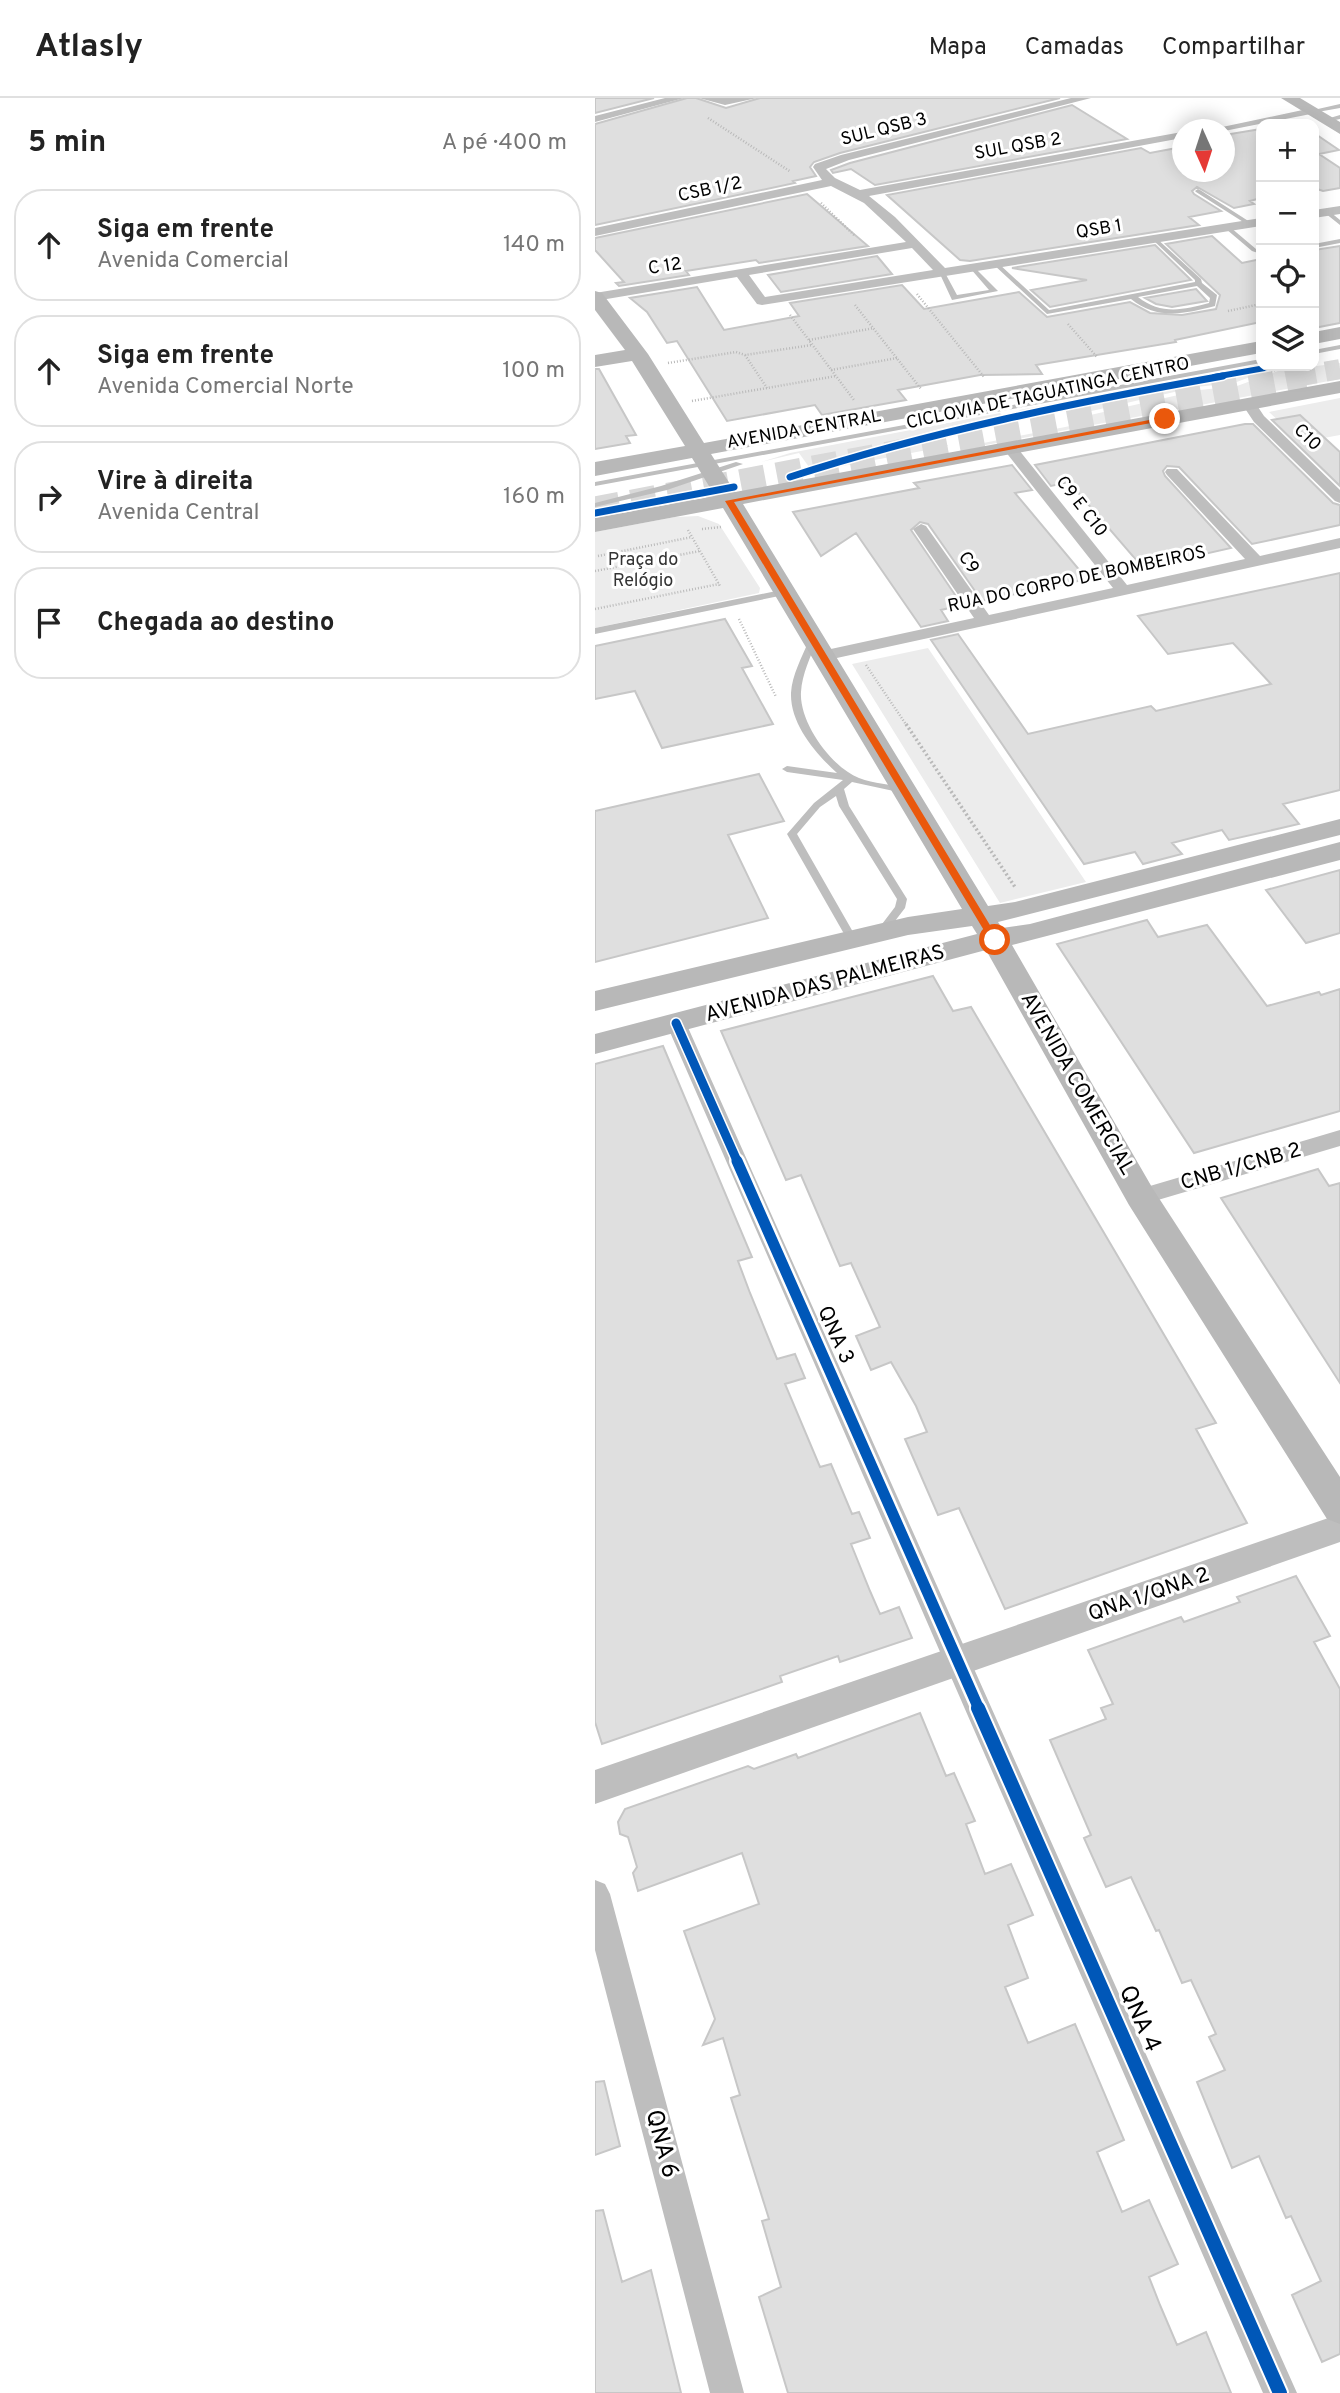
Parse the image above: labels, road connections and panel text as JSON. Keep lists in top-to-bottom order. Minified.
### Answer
{"streets":{"main road":["AVENIDA CENTRAL","AVENIDA DAS PALMEIRAS","AVENIDA COMERCIAL"],"street":["SUL QSB 3","SUL QSB 2","CSB 1/2","QSB 1","C 12","C10","C9 E C10","C9","RUA DO CORPO DE BOMBEIROS","CNB 1/CNB 2","QNA 3","QNA 1/QNA 2","QNA 4","QNA 6"],"cycle path":["CICLOVIA DE TAGUATINGA CENTRO"]},"crossings":[["SUL QSB 3","CSB 1/2"],["QSB 1","C 12"],["C9 E C10","RUA DO CORPO DE BOMBEIROS"],["C9","RUA DO CORPO DE BOMBEIROS"],["RUA DO CORPO DE BOMBEIROS","AVENIDA COMERCIAL"],["AVENIDA DAS PALMEIRAS","AVENIDA COMERCIAL"],["AVENIDA DAS PALMEIRAS","QNA 3"],["AVENIDA COMERCIAL","CNB 1/CNB 2"],["QNA 3","QNA 1/QNA 2"],["QNA 3","QNA 4"],["QNA 1/QNA 2","QNA 4"]],"parks":["Praça do Relógio"],"north":"bottom","page":{"header":"Atlasly","nav":["Mapa","Camadas","Compartilhar"],"heading":["5 min","A pé · 400 m"],"map_buttons":["+","−"],"list":[["Siga em frente","Avenida Comercial","140 m"],["Siga em frente","Avenida Comercial Norte","100 m"],["Vire à direita","Avenida Central","160 m"],"Chegada ao destino"]}}
